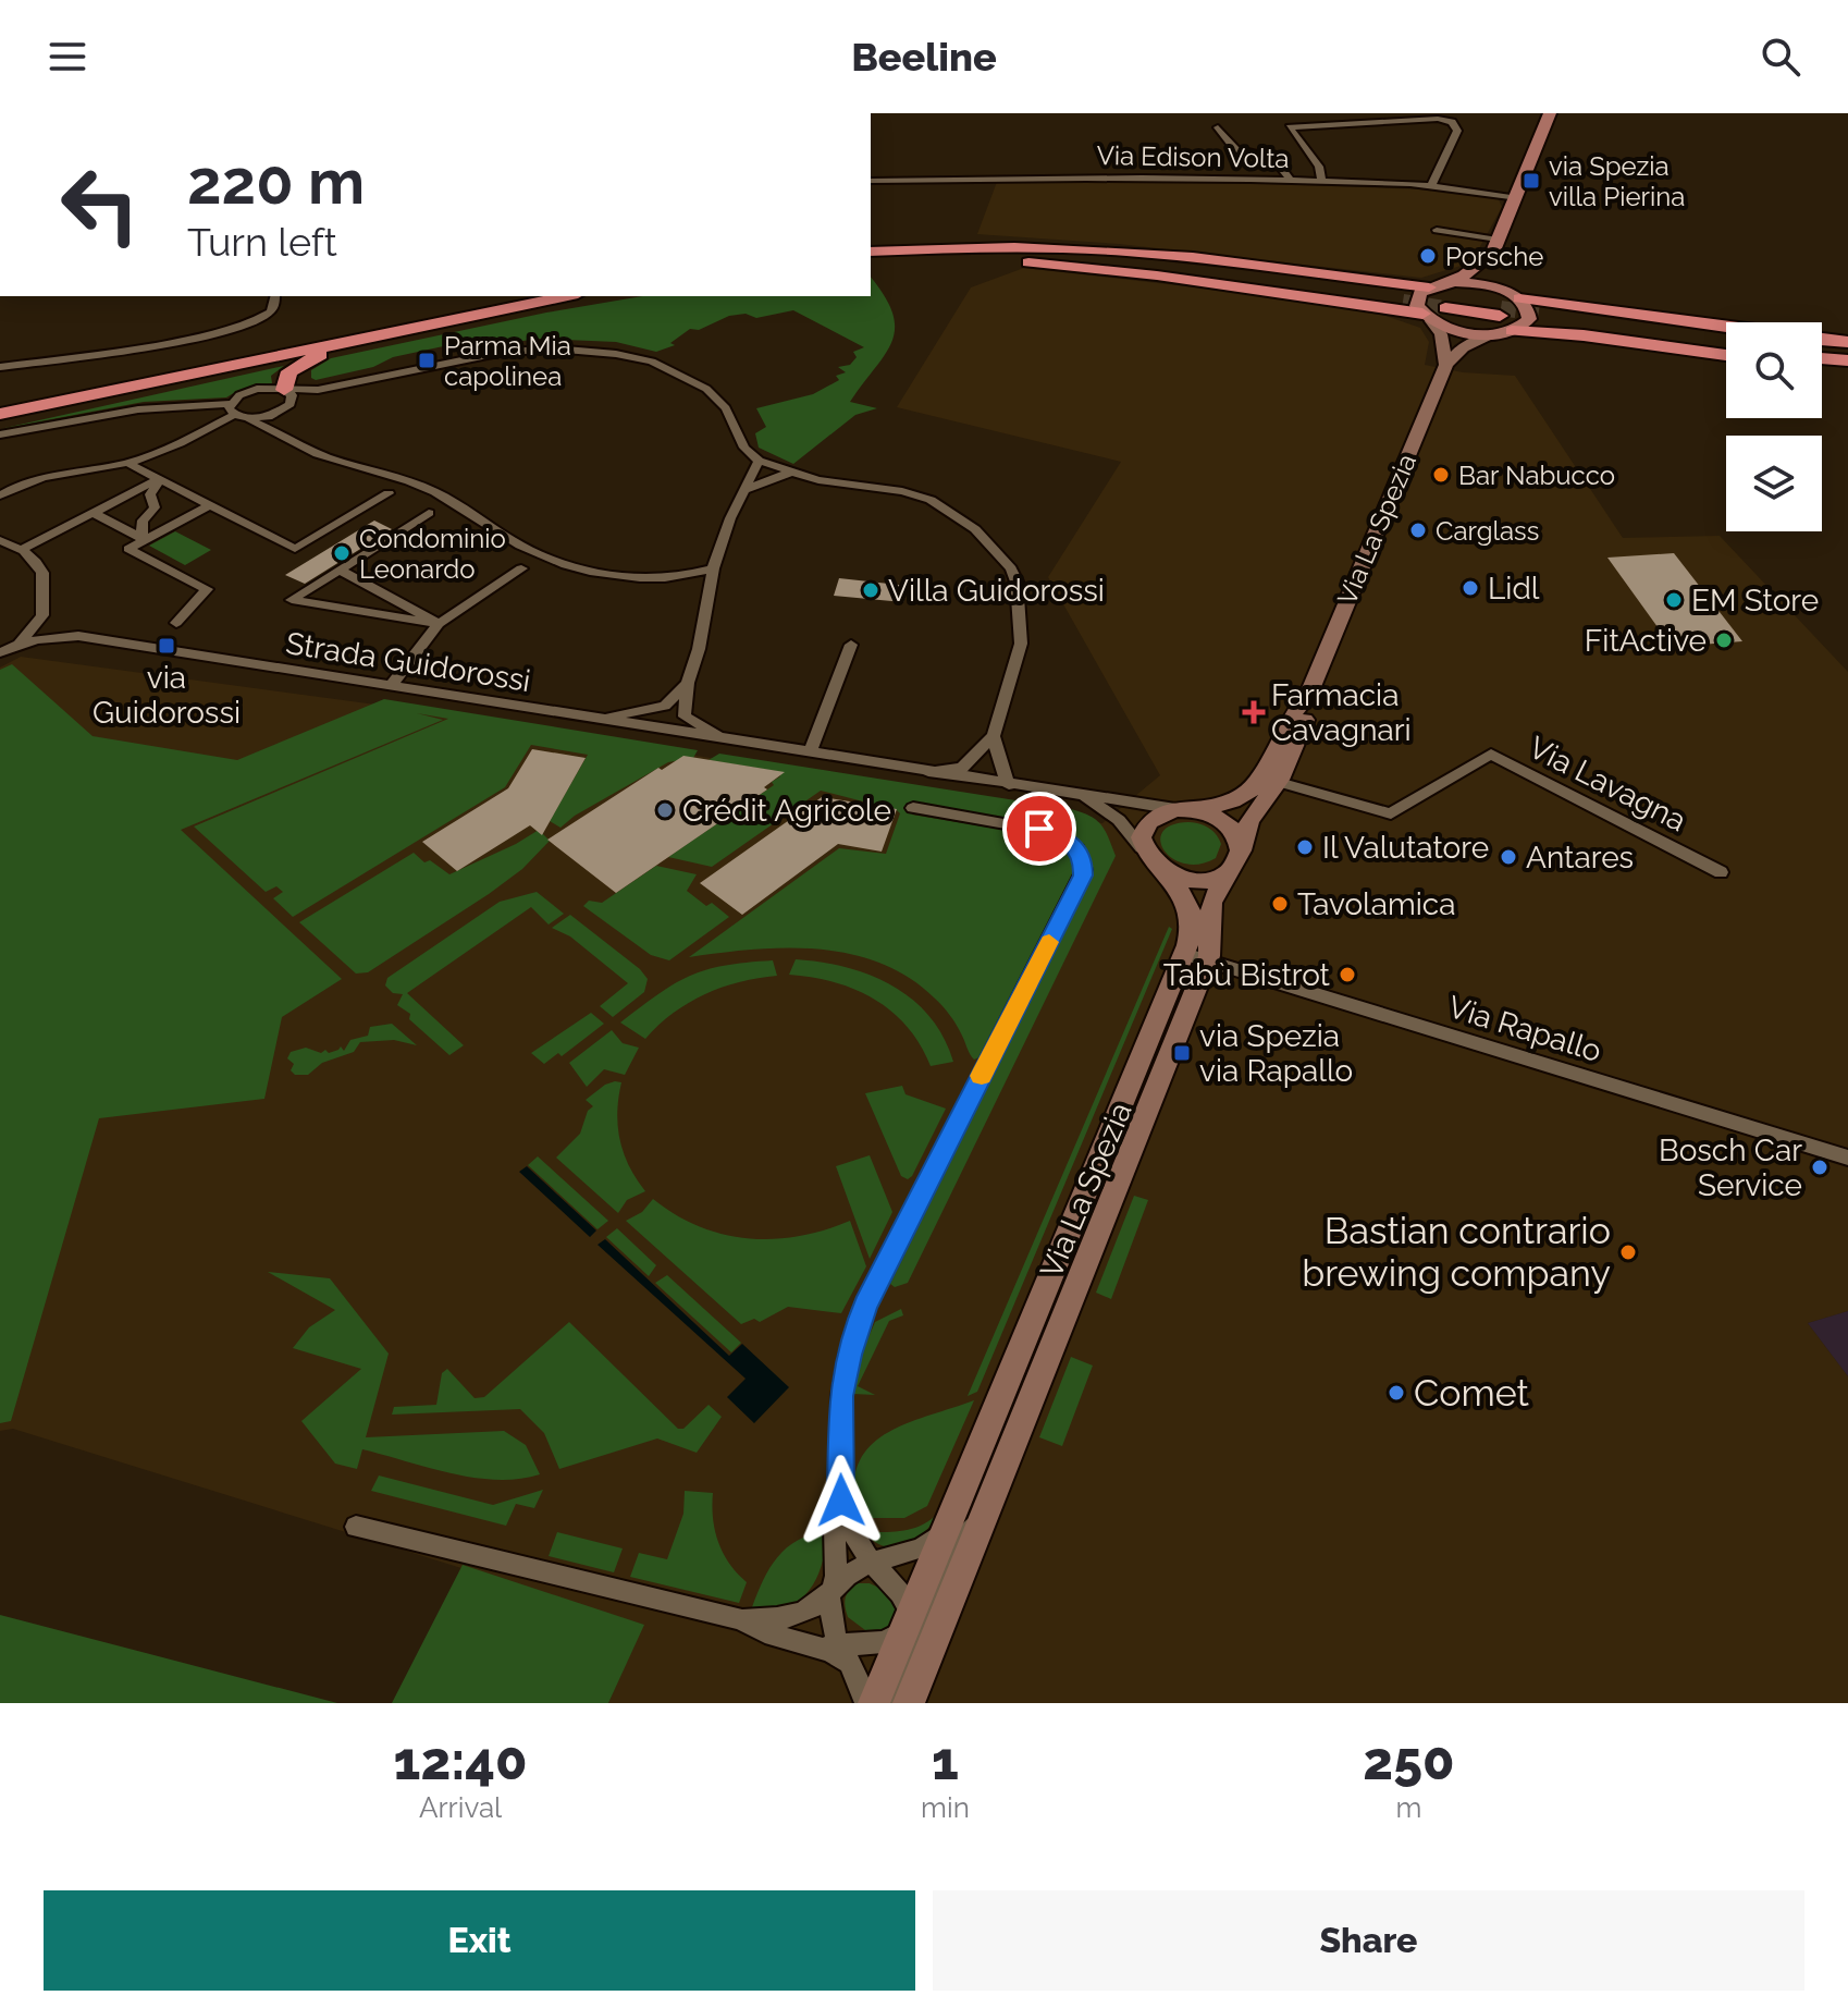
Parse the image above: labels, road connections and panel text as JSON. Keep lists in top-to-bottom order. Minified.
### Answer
{"streets":{"main road":["Via La Spezia"],"street":["Via Edison Volta","Strada Guidorossi","Via Lavagna","Via Rapallo"]},"crossings":[["Via La Spezia","Strada Guidorossi"],["Via La Spezia","Via Lavagna"],["Via La Spezia","Via Rapallo"]],"places":{"transit":["via Spezia villa Pierina","Parma Mia capolinea","via Guidorossi","via Spezia via Rapallo"],"other":["Porsche","Bar Nabucco","Carglass","Condominio Leonardo","Lidl","Villa Guidorossi","EM Store","FitActive","Crédit Agricole","Il Valutatore","Antares","Tavolamica","Tabù Bistrot","Bosch Car Service","Bastian contrario brewing company","Comet"],"health":["Farmacia Cavagnari"]},"page":{"header":"Beeline","turn":["220 m","Turn left"],"eta":["12:40","Arrival","1","min","250","m"],"buttons":["Exit","Share"]}}
